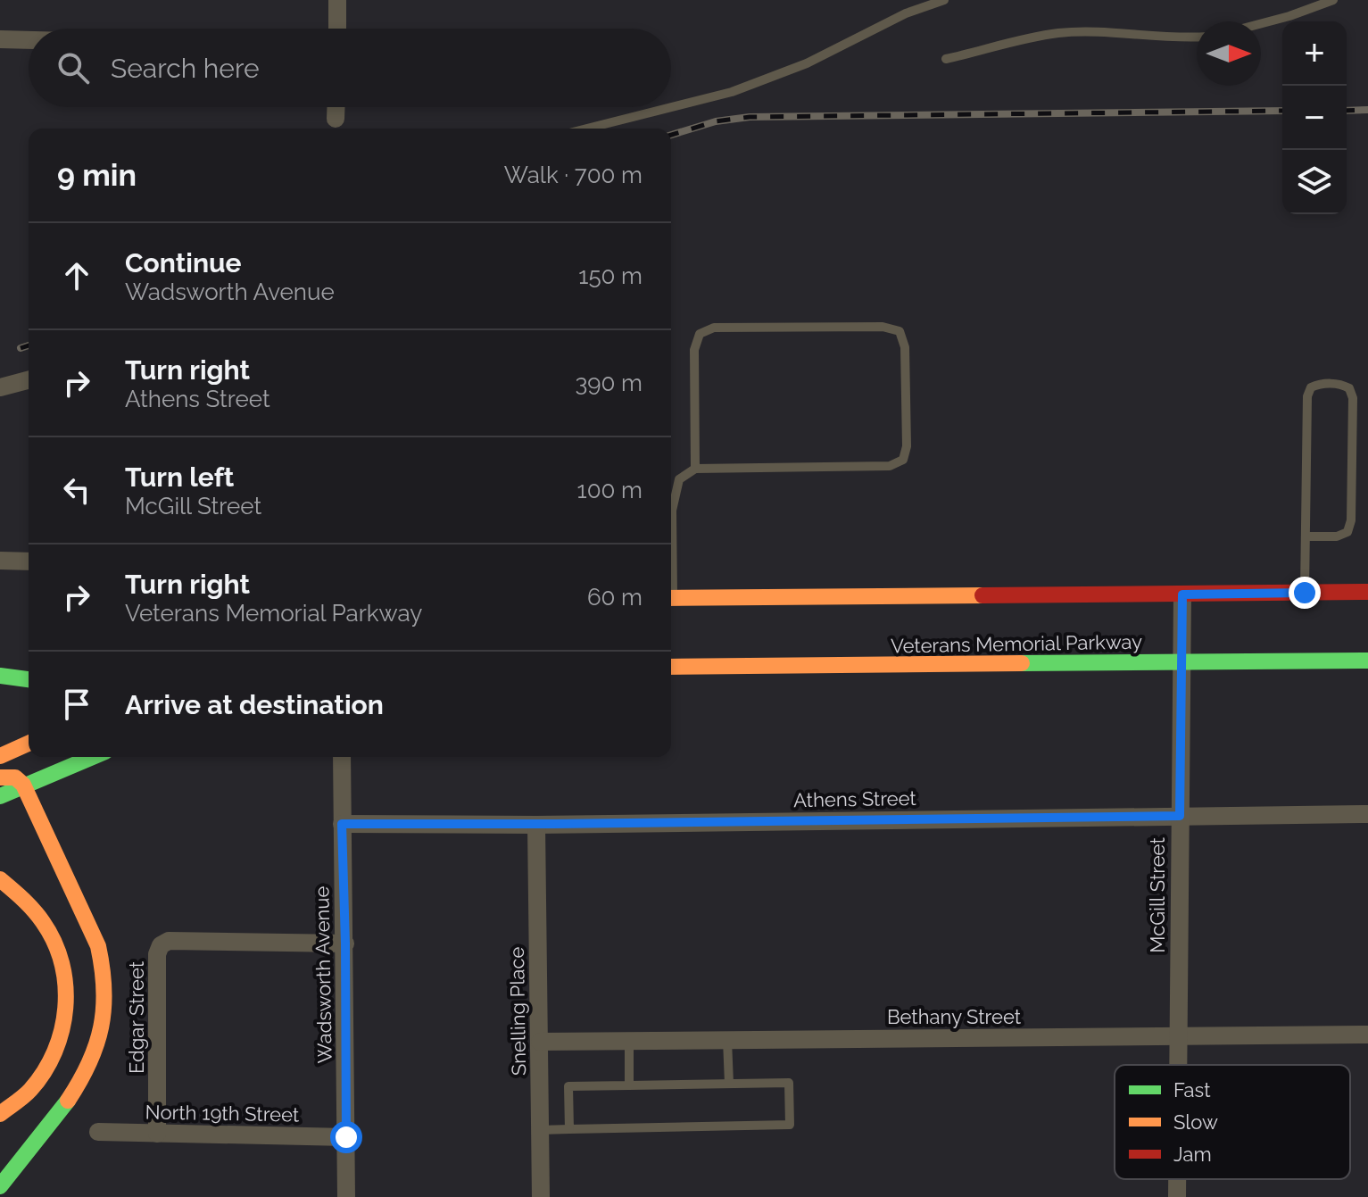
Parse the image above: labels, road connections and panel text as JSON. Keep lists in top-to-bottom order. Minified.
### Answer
{"streets":{"main road":["Veterans Memorial Parkway"],"street":["Athens Street","McGill Street","Wadsworth Avenue","Snelling Place","Bethany Street","Edgar Street","North 19th Street"]},"crossings":[["Veterans Memorial Parkway","McGill Street"],["Athens Street","McGill Street"],["Athens Street","Wadsworth Avenue"],["Athens Street","Snelling Place"],["McGill Street","Bethany Street"],["Wadsworth Avenue","Edgar Street"],["Wadsworth Avenue","North 19th Street"],["Snelling Place","Bethany Street"],["Edgar Street","North 19th Street"]],"legend":["Fast","Slow","Jam"],"north":"right","page":{"map_buttons":["+","−"],"search":"Search here","heading":["9 min","Walk · 700 m"],"list":[["Continue","Wadsworth Avenue","150 m"],["Turn right","Athens Street","390 m"],["Turn left","McGill Street","100 m"],["Turn right","Veterans Memorial Parkway","60 m"],"Arrive at destination"]}}
